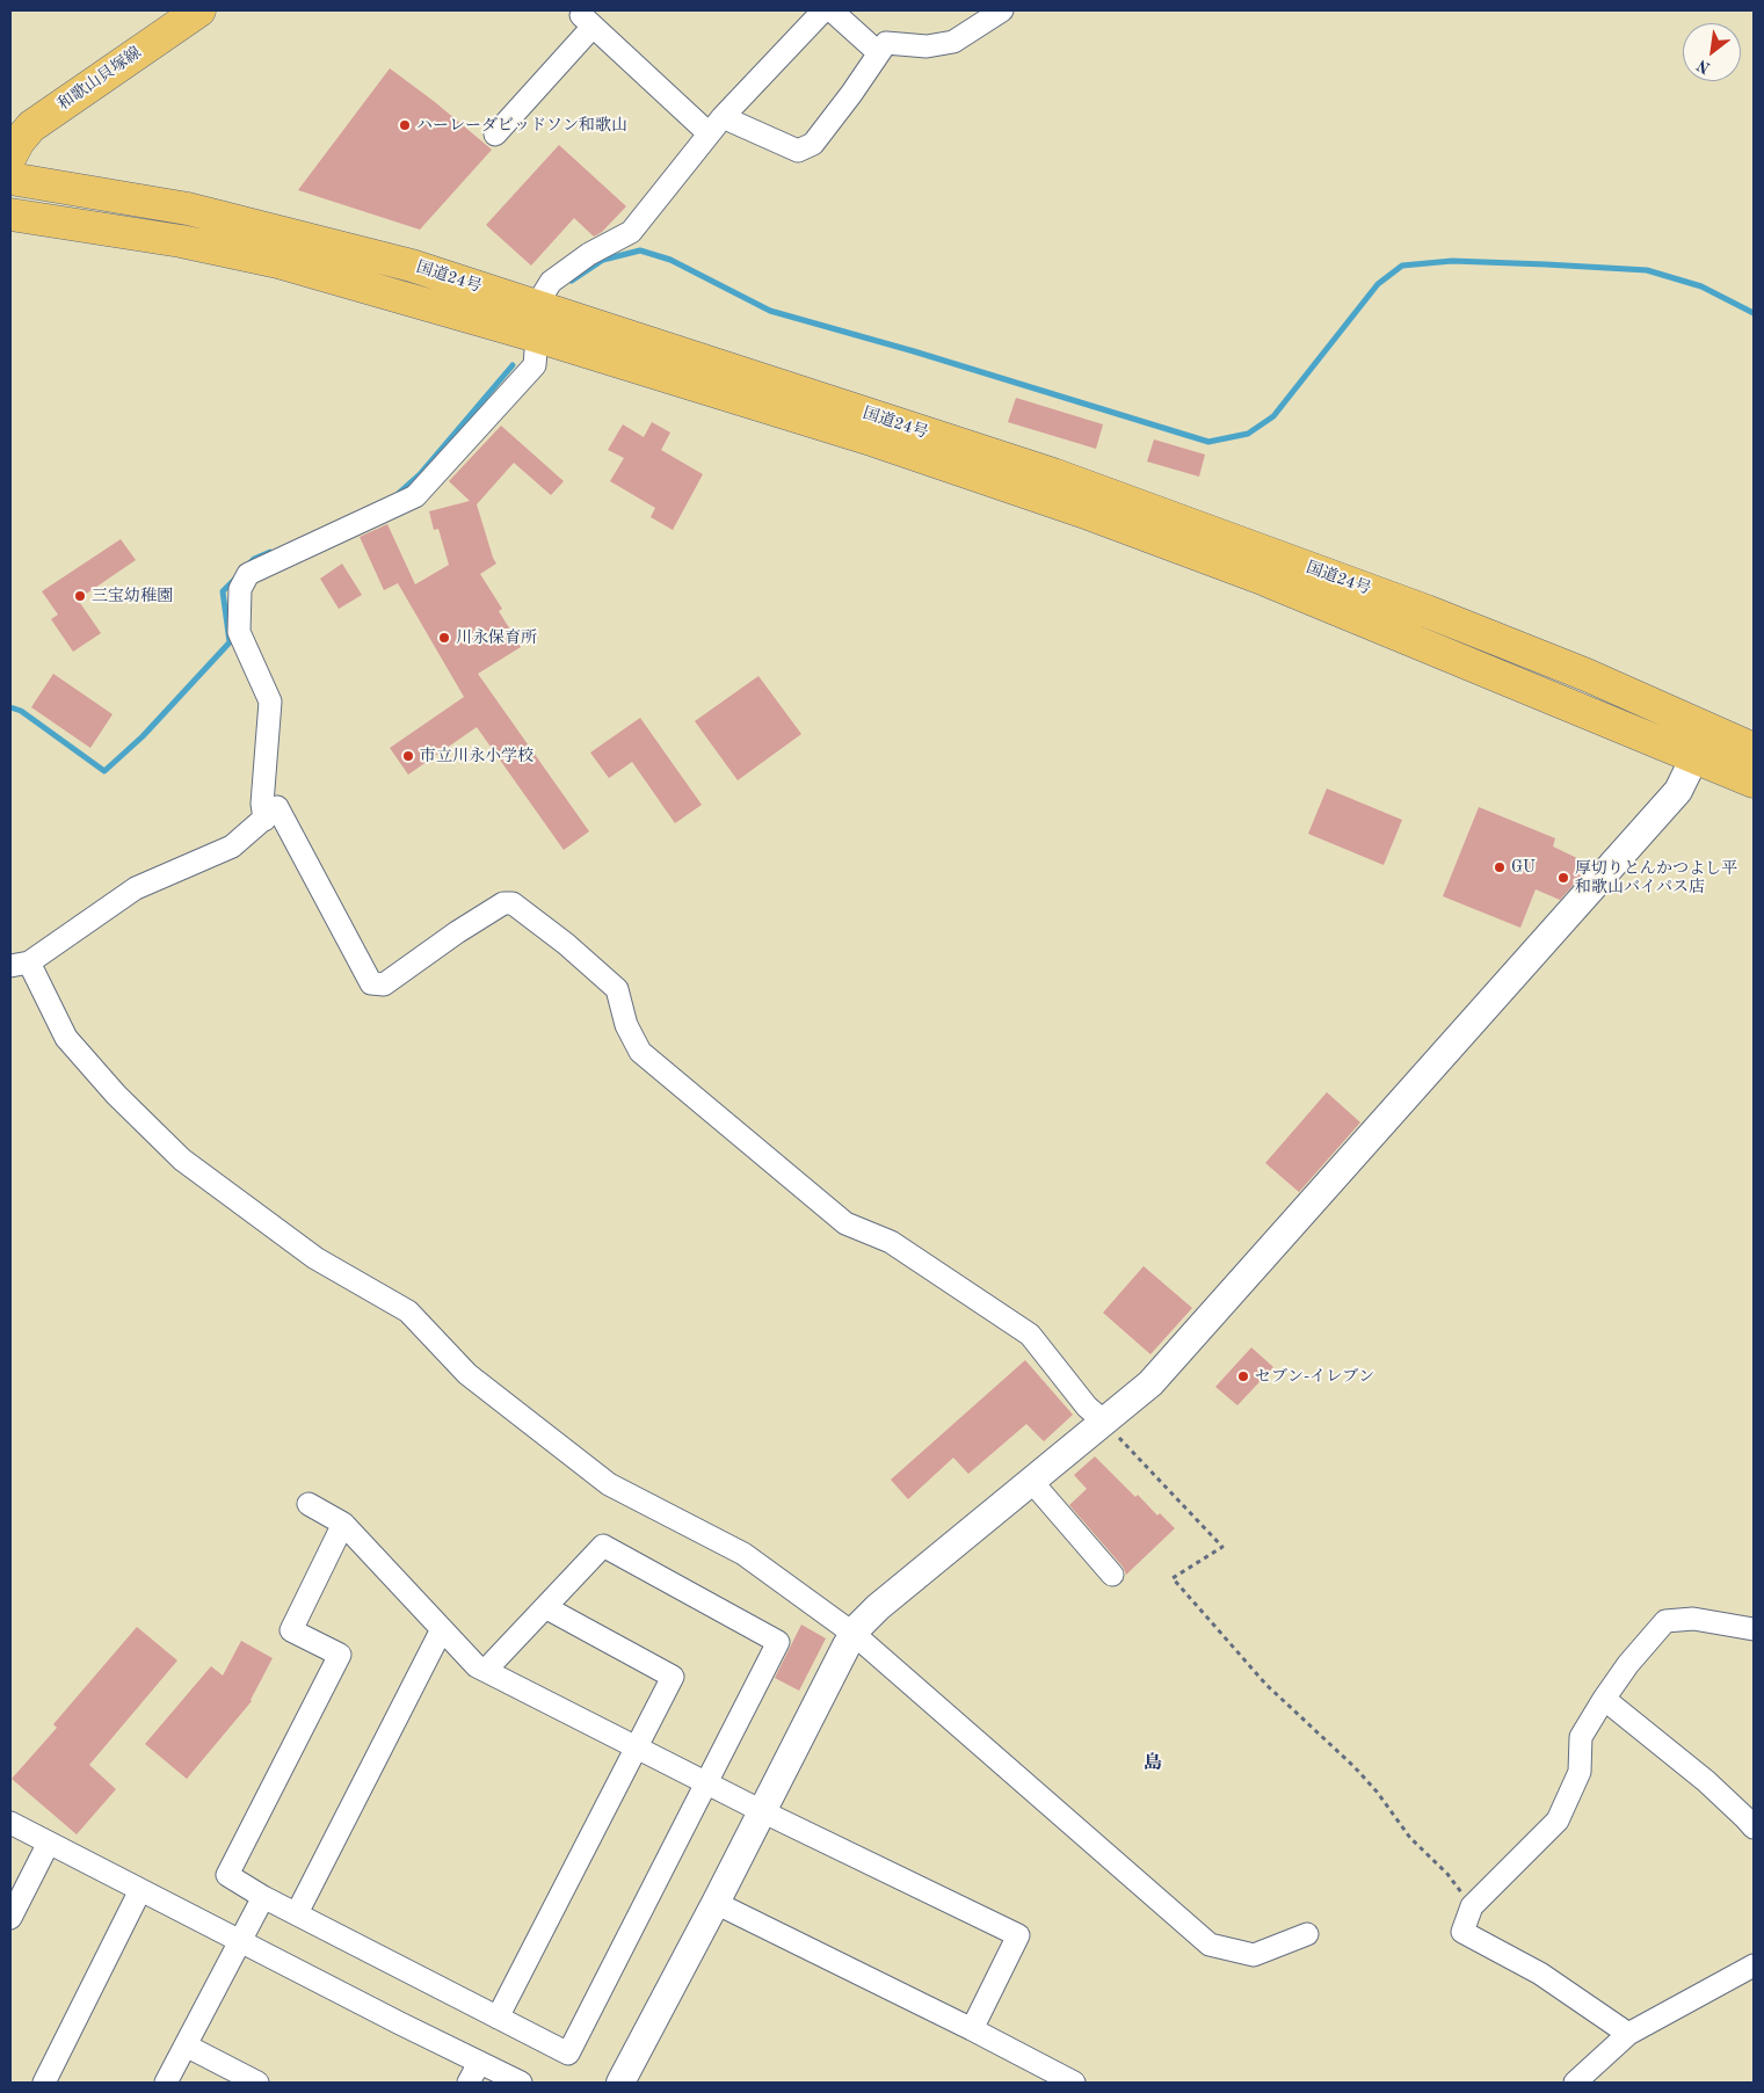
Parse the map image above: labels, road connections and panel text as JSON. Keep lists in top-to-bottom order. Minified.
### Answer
{"streets":{"main road":["和歌山貝塚線","国道24号"]},"districts":["島"],"places":["ハーレーダビッドソン和歌山","三宝幼稚園","川永保育所","市立川永小学校","GU","厚切りとんかつよし平 和歌山バイパス店","セブン-イレブン"],"north":"bottom left"}
